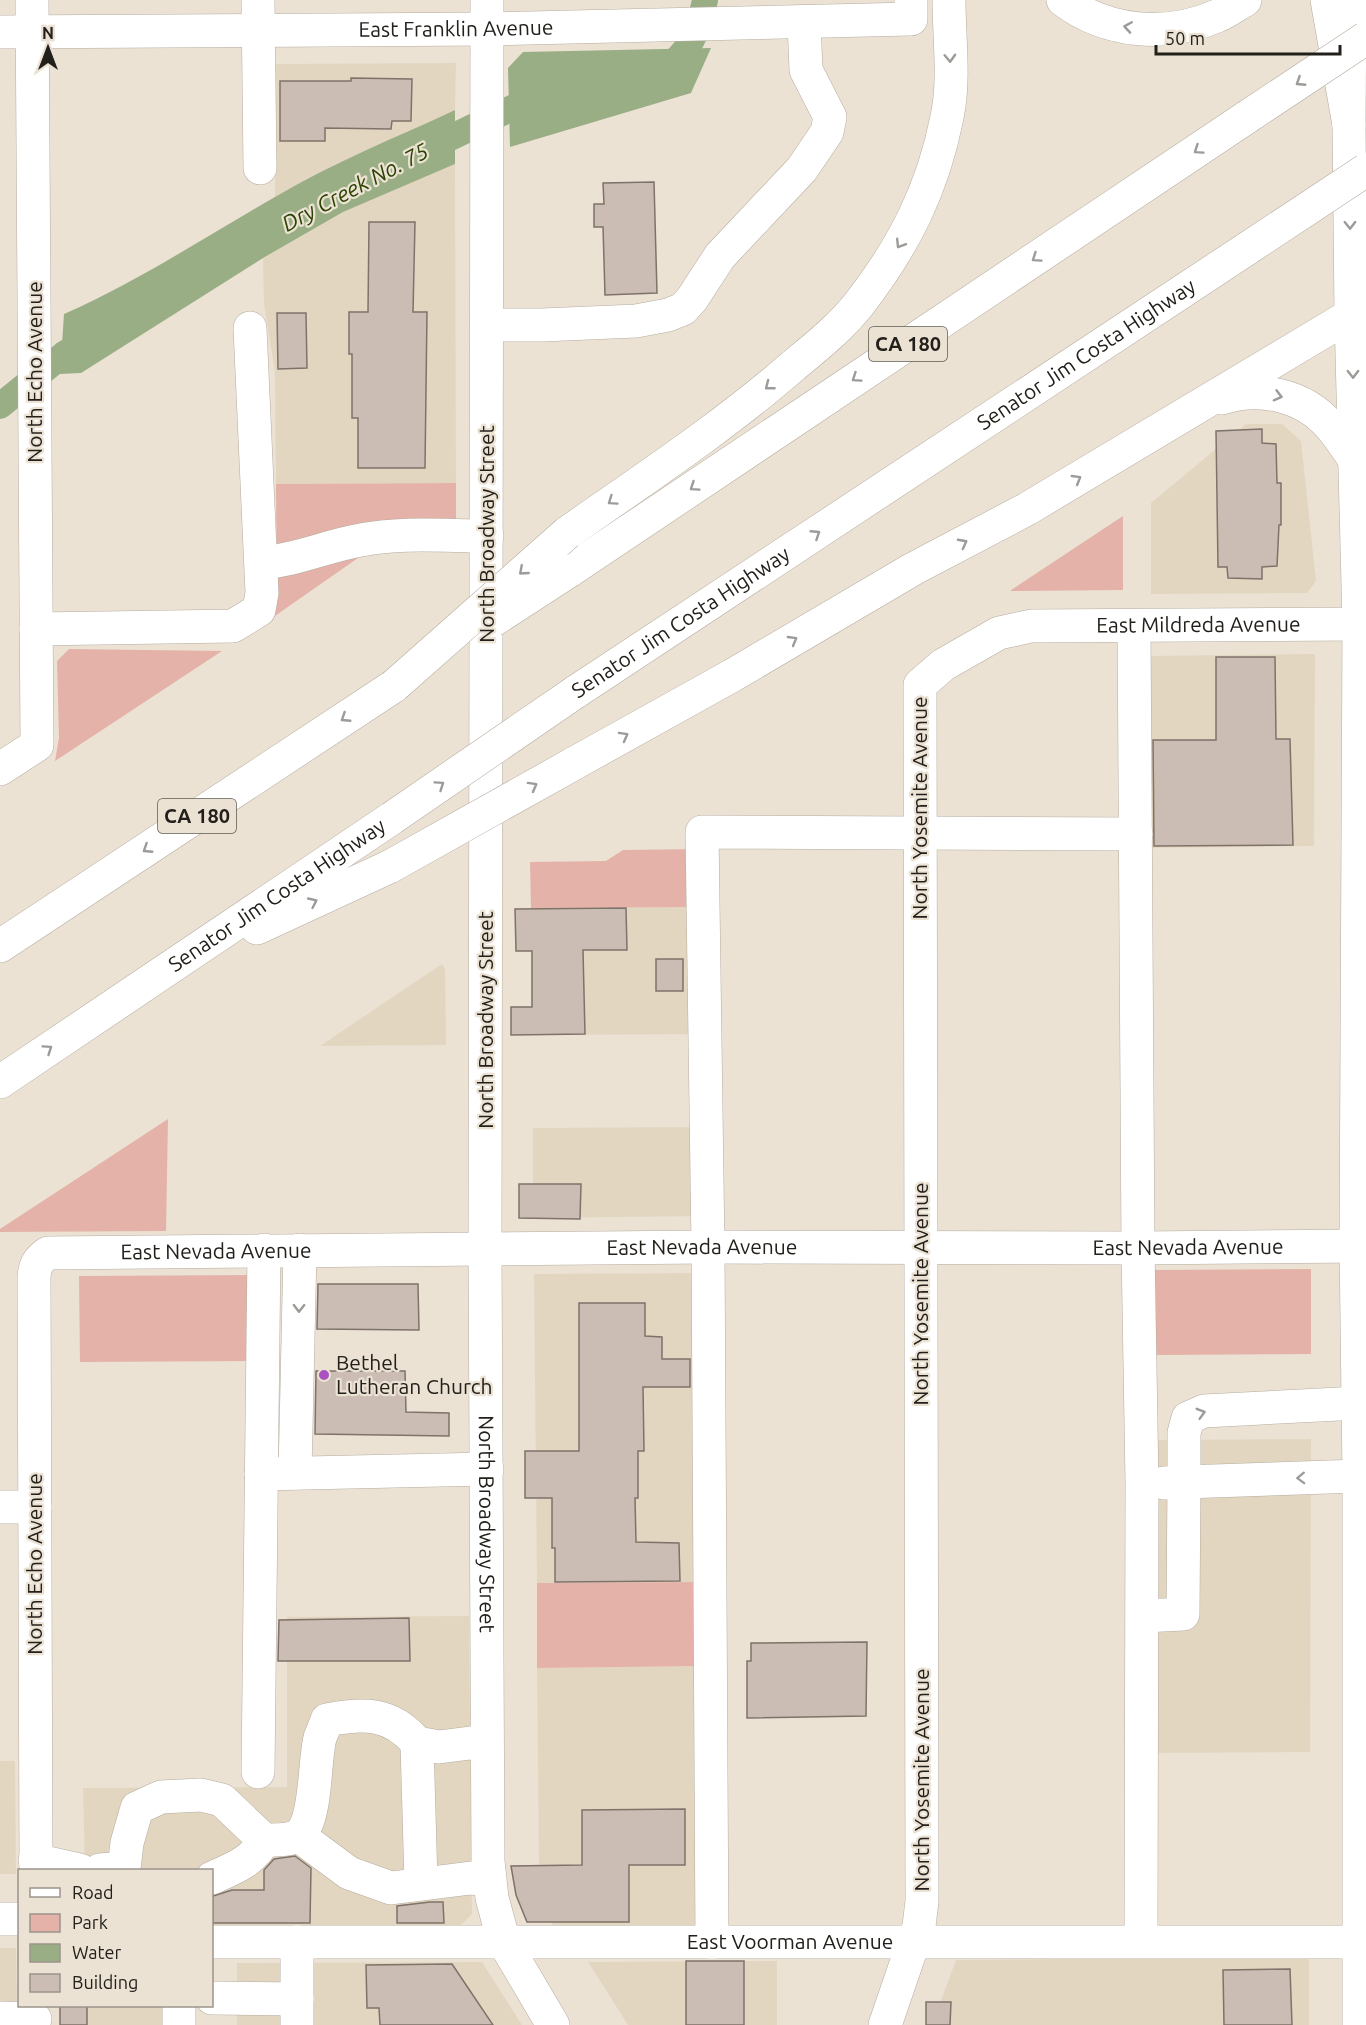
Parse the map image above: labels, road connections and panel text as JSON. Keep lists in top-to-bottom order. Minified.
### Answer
{"streets":{"main road":["East Franklin Avenue","CA 180","Senator Jim Costa Highway","North Echo Avenue","North Broadway Street","East Mildreda Avenue","North Yosemite Avenue","East Nevada Avenue","East Voorman Avenue"]},"crossings":[["East Franklin Avenue","North Echo Avenue"],["East Franklin Avenue","North Broadway Street"],["North Echo Avenue","East Nevada Avenue"],["North Broadway Street","East Nevada Avenue"],["North Broadway Street","East Voorman Avenue"],["East Mildreda Avenue","North Yosemite Avenue"],["North Yosemite Avenue","East Nevada Avenue"],["North Yosemite Avenue","East Voorman Avenue"]],"water":["Dry Creek No. 75"],"places":["Bethel Lutheran Church"],"legend":["Road","Park","Water","Building"],"scale_bar":"50 m","north":"top"}
